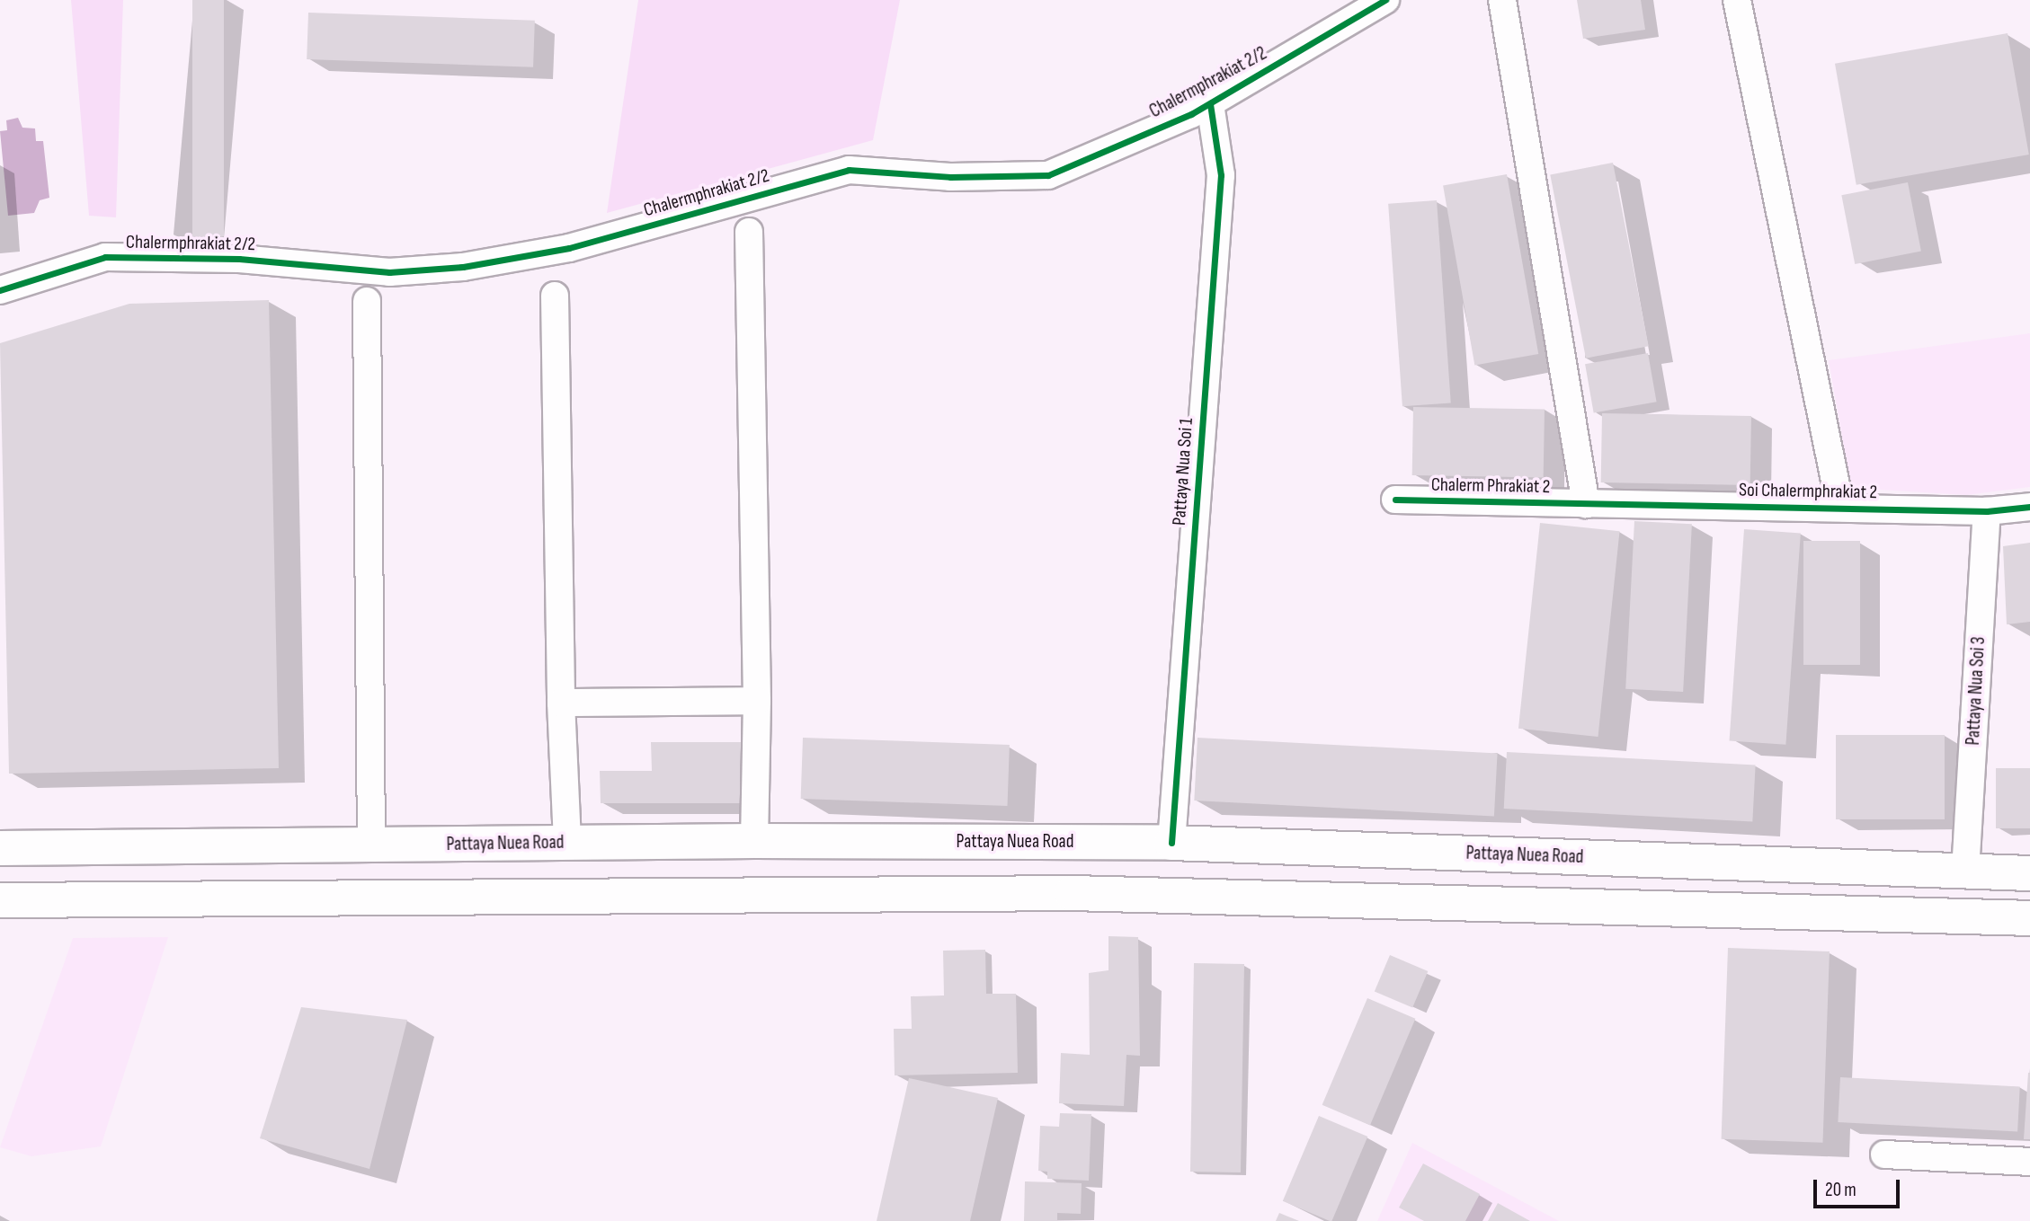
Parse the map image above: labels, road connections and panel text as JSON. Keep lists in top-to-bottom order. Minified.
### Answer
{"streets":{"main road":["Pattaya Nuea Road"],"street":["Chalermphrakiat 2/2","Pattaya Nua Soi 1","Chalerm Phrakiat 2","Soi Chalermphrakiat 2","Pattaya Nua Soi 3"]},"crossings":[["Chalermphrakiat 2/2","Pattaya Nua Soi 1"],["Pattaya Nua Soi 1","Pattaya Nuea Road"],["Chalerm Phrakiat 2","Soi Chalermphrakiat 2"],["Soi Chalermphrakiat 2","Pattaya Nua Soi 3"],["Pattaya Nua Soi 3","Pattaya Nuea Road"]],"scale_bar":"20 m"}
